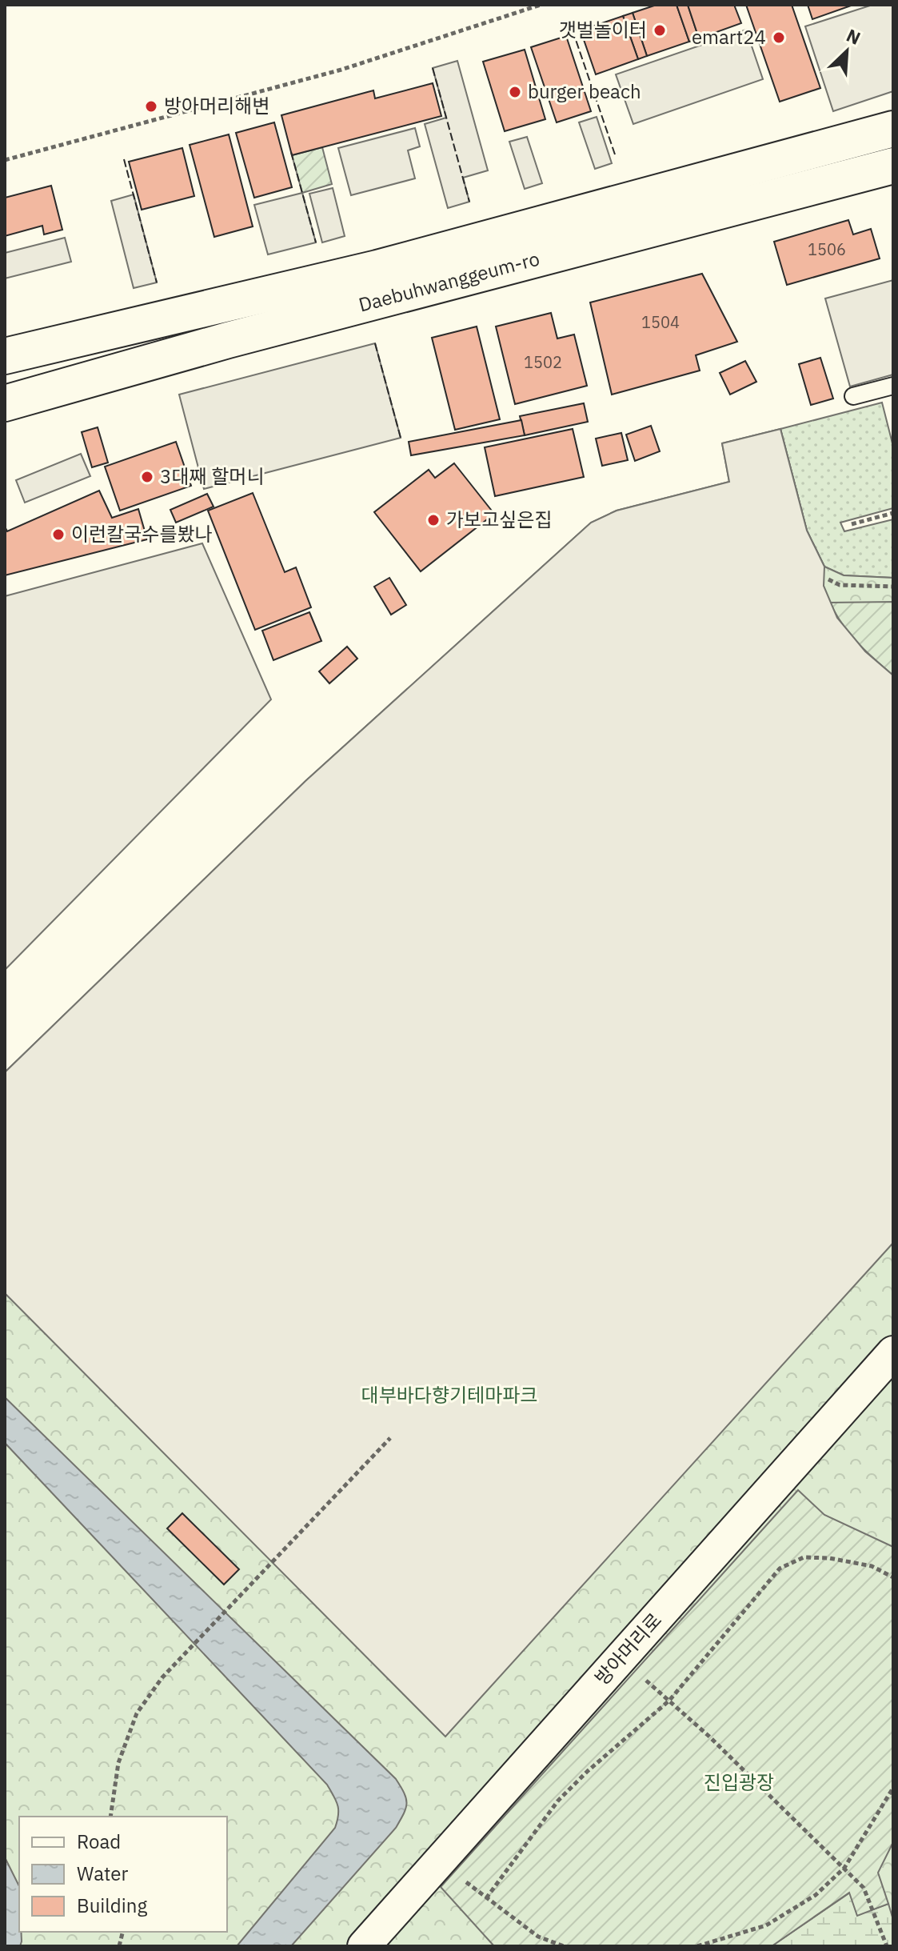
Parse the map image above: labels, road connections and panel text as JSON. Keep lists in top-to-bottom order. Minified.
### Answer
{"streets":{"main road":["Daebuhwanggeum-ro"],"street":["방아머리로"]},"parks":["대부바다향기테마파크","진입광장"],"places":["갯벌놀이터","emart24","burger beach","방아머리해변","3대째 할머니","가보고싶은집","이런칼국수를봤나"],"house_numbers":["1506","1504","1502"],"legend":["Road","Water","Building"],"north":"top right"}
